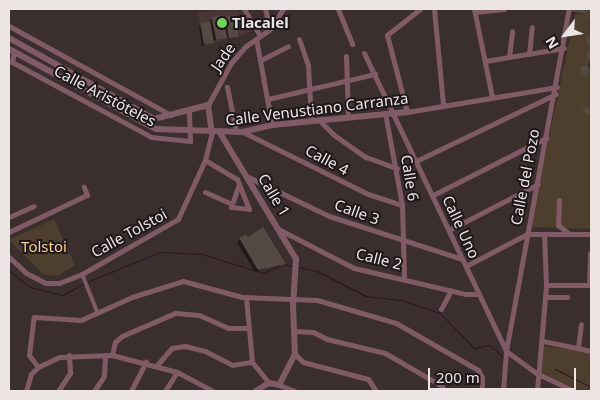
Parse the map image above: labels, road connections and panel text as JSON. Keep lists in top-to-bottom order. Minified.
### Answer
{"streets":{"street":["Jade","Calle Aristóteles","Calle Venustiano Carranza","Calle 4","Calle del Pozo","Calle 6","Calle 1","Calle 3","Calle Uno","Calle Tolstoi","Calle 2"]},"crossings":[["Jade","Calle Venustiano Carranza"],["Calle Aristóteles","Calle Venustiano Carranza"],["Calle Venustiano Carranza","Calle 4"],["Calle Venustiano Carranza","Calle del Pozo"],["Calle Venustiano Carranza","Calle 6"],["Calle Venustiano Carranza","Calle 1"],["Calle Venustiano Carranza","Calle Uno"],["Calle Venustiano Carranza","Calle Tolstoi"],["Calle 4","Calle 6"],["Calle del Pozo","Calle Uno"],["Calle 6","Calle 3"],["Calle 6","Calle 2"],["Calle 1","Calle 3"],["Calle 1","Calle 2"],["Calle 3","Calle Uno"],["Calle Uno","Calle 2"]],"parks":["Tolstoi"],"places":["Tlacalel"],"scale_bar":"200 m","north":"bottom left"}
